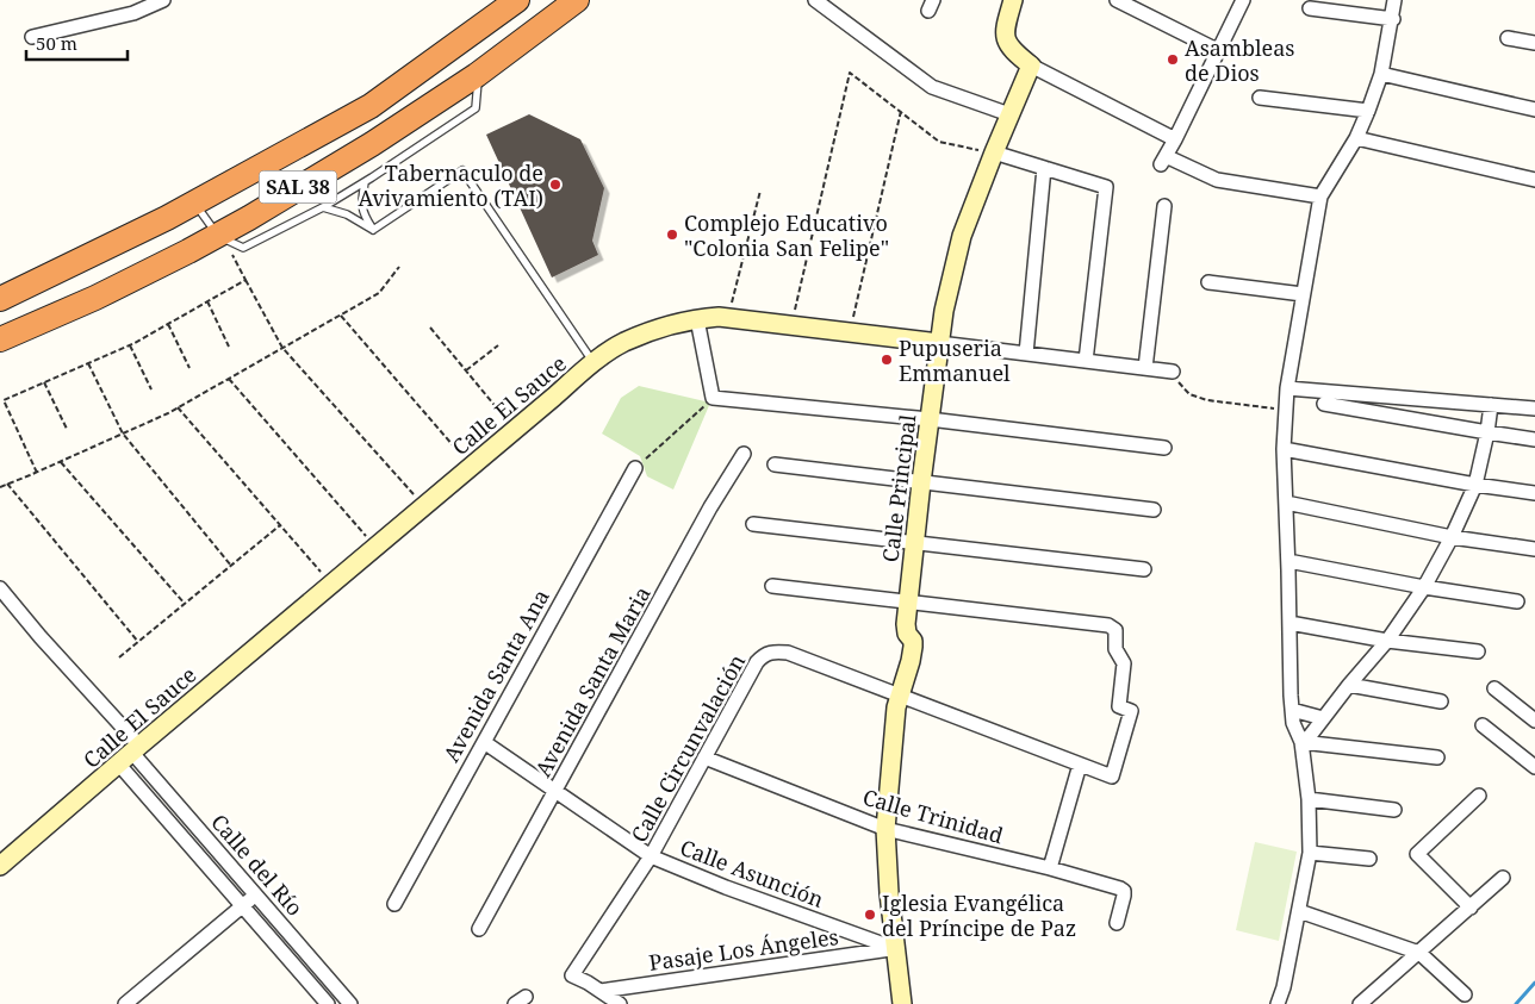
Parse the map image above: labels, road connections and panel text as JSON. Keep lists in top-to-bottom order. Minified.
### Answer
{"streets":{"highway":["SAL 38"],"street":["Calle El Sauce","Calle Principal","Avenida Santa Ana","Avenida Santa Maria","Calle Circunvalación","Calle Trinidad","Calle del Río","Calle Asunción","Pasaje Los Ángeles"]},"crossings":[["Calle El Sauce","Calle Principal"],["Calle El Sauce","Calle del Río"],["Calle Principal","Calle Circunvalación"],["Calle Principal","Calle Trinidad"],["Calle Principal","Calle Asunción"],["Calle Principal","Pasaje Los Ángeles"],["Avenida Santa Ana","Calle Asunción"],["Avenida Santa Maria","Calle Asunción"],["Calle Circunvalación","Calle Trinidad"],["Calle Circunvalación","Calle Asunción"],["Calle Circunvalación","Pasaje Los Ángeles"],["Calle Asunción","Pasaje Los Ángeles"]],"places":["Asambleas de Dios","Tabernaculo de Avivamiento (TAI)","Complejo Educativo \"Colonia San Felipe\"","Pupuseria Emmanuel","Iglesia Evangélica del Príncipe de Paz"],"scale_bar":"50 m"}
